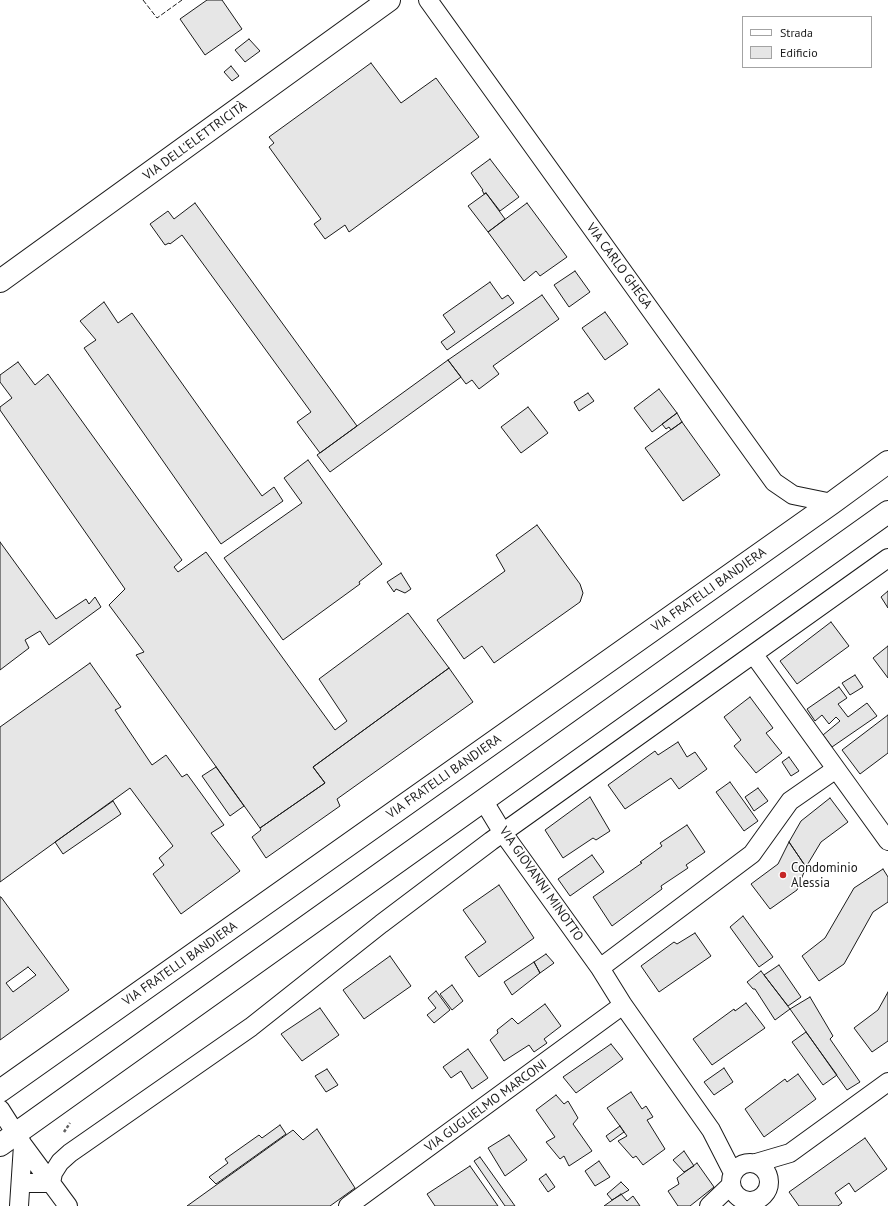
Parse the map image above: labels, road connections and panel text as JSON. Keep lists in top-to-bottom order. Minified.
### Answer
{"streets":{"main road":["VIA DELL'ELETTRICITÀ","VIA FRATELLI BANDIERA"],"street":["VIA CARLO GHEGA","VIA GIOVANNI MINOTTO","VIA GUGLIELMO MARCONI"]},"crossings":[["VIA CARLO GHEGA","VIA FRATELLI BANDIERA"],["VIA GIOVANNI MINOTTO","VIA GUGLIELMO MARCONI"]],"places":["Condominio Alessia"],"legend":["Strada","Edificio"]}
